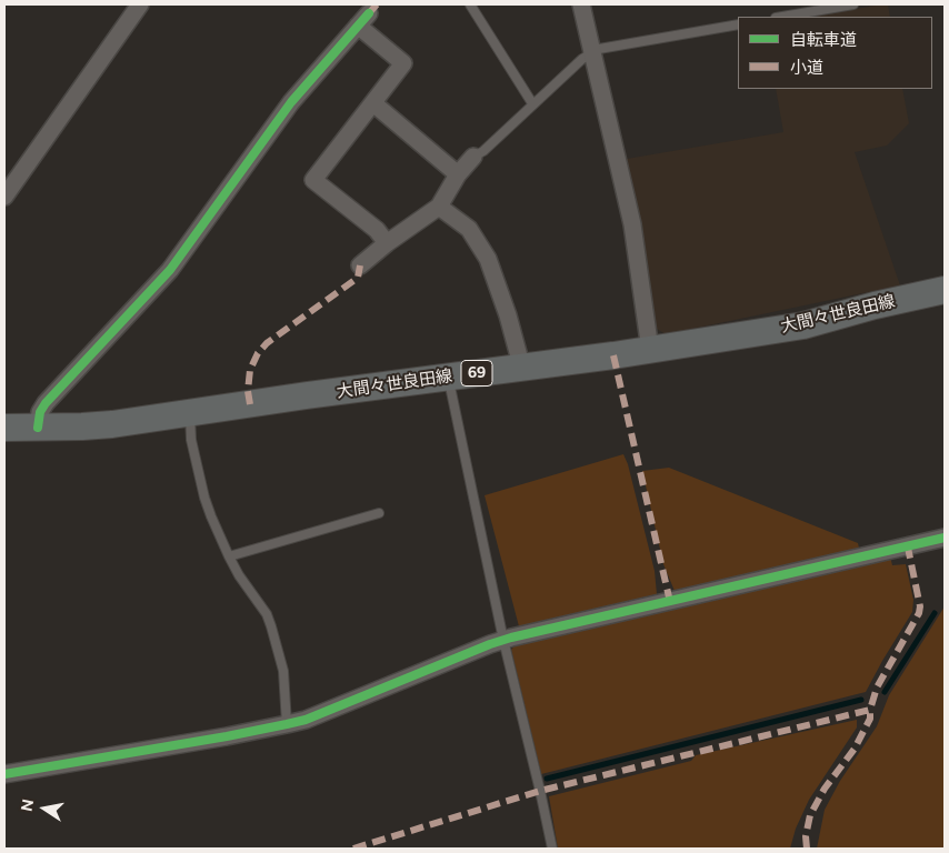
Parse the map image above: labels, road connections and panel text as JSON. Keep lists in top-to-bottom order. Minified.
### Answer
{"streets":{"main road":["大間々世良田線","69"]},"legend":["自転車道","小道"],"north":"left"}
